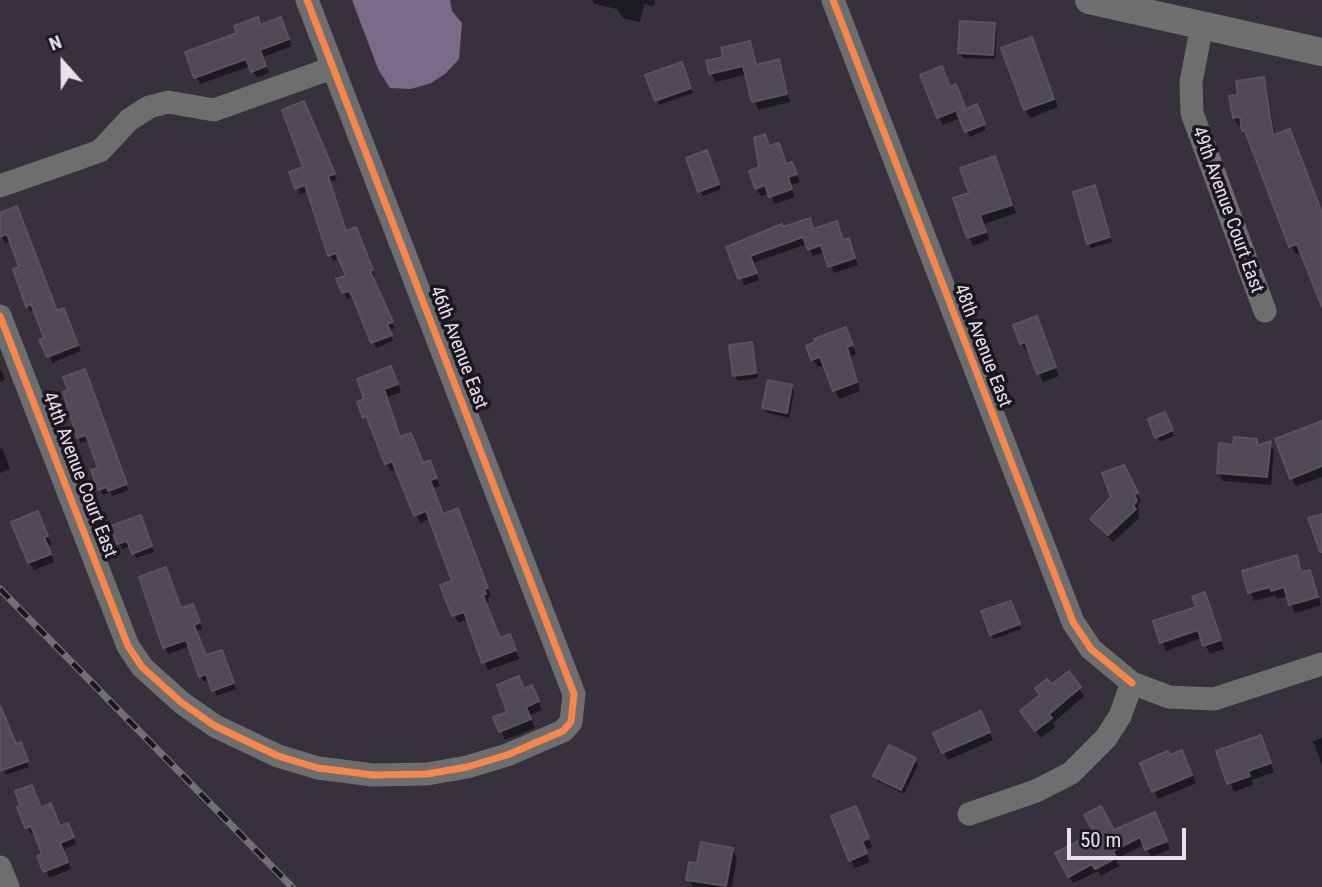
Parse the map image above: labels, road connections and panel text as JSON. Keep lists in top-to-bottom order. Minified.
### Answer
{"streets":{"street":["49th Avenue Court East","48th Avenue East","46th Avenue East","44th Avenue Court East"]},"crossings":[["46th Avenue East","44th Avenue Court East"]],"scale_bar":"50 m","north":"top"}
